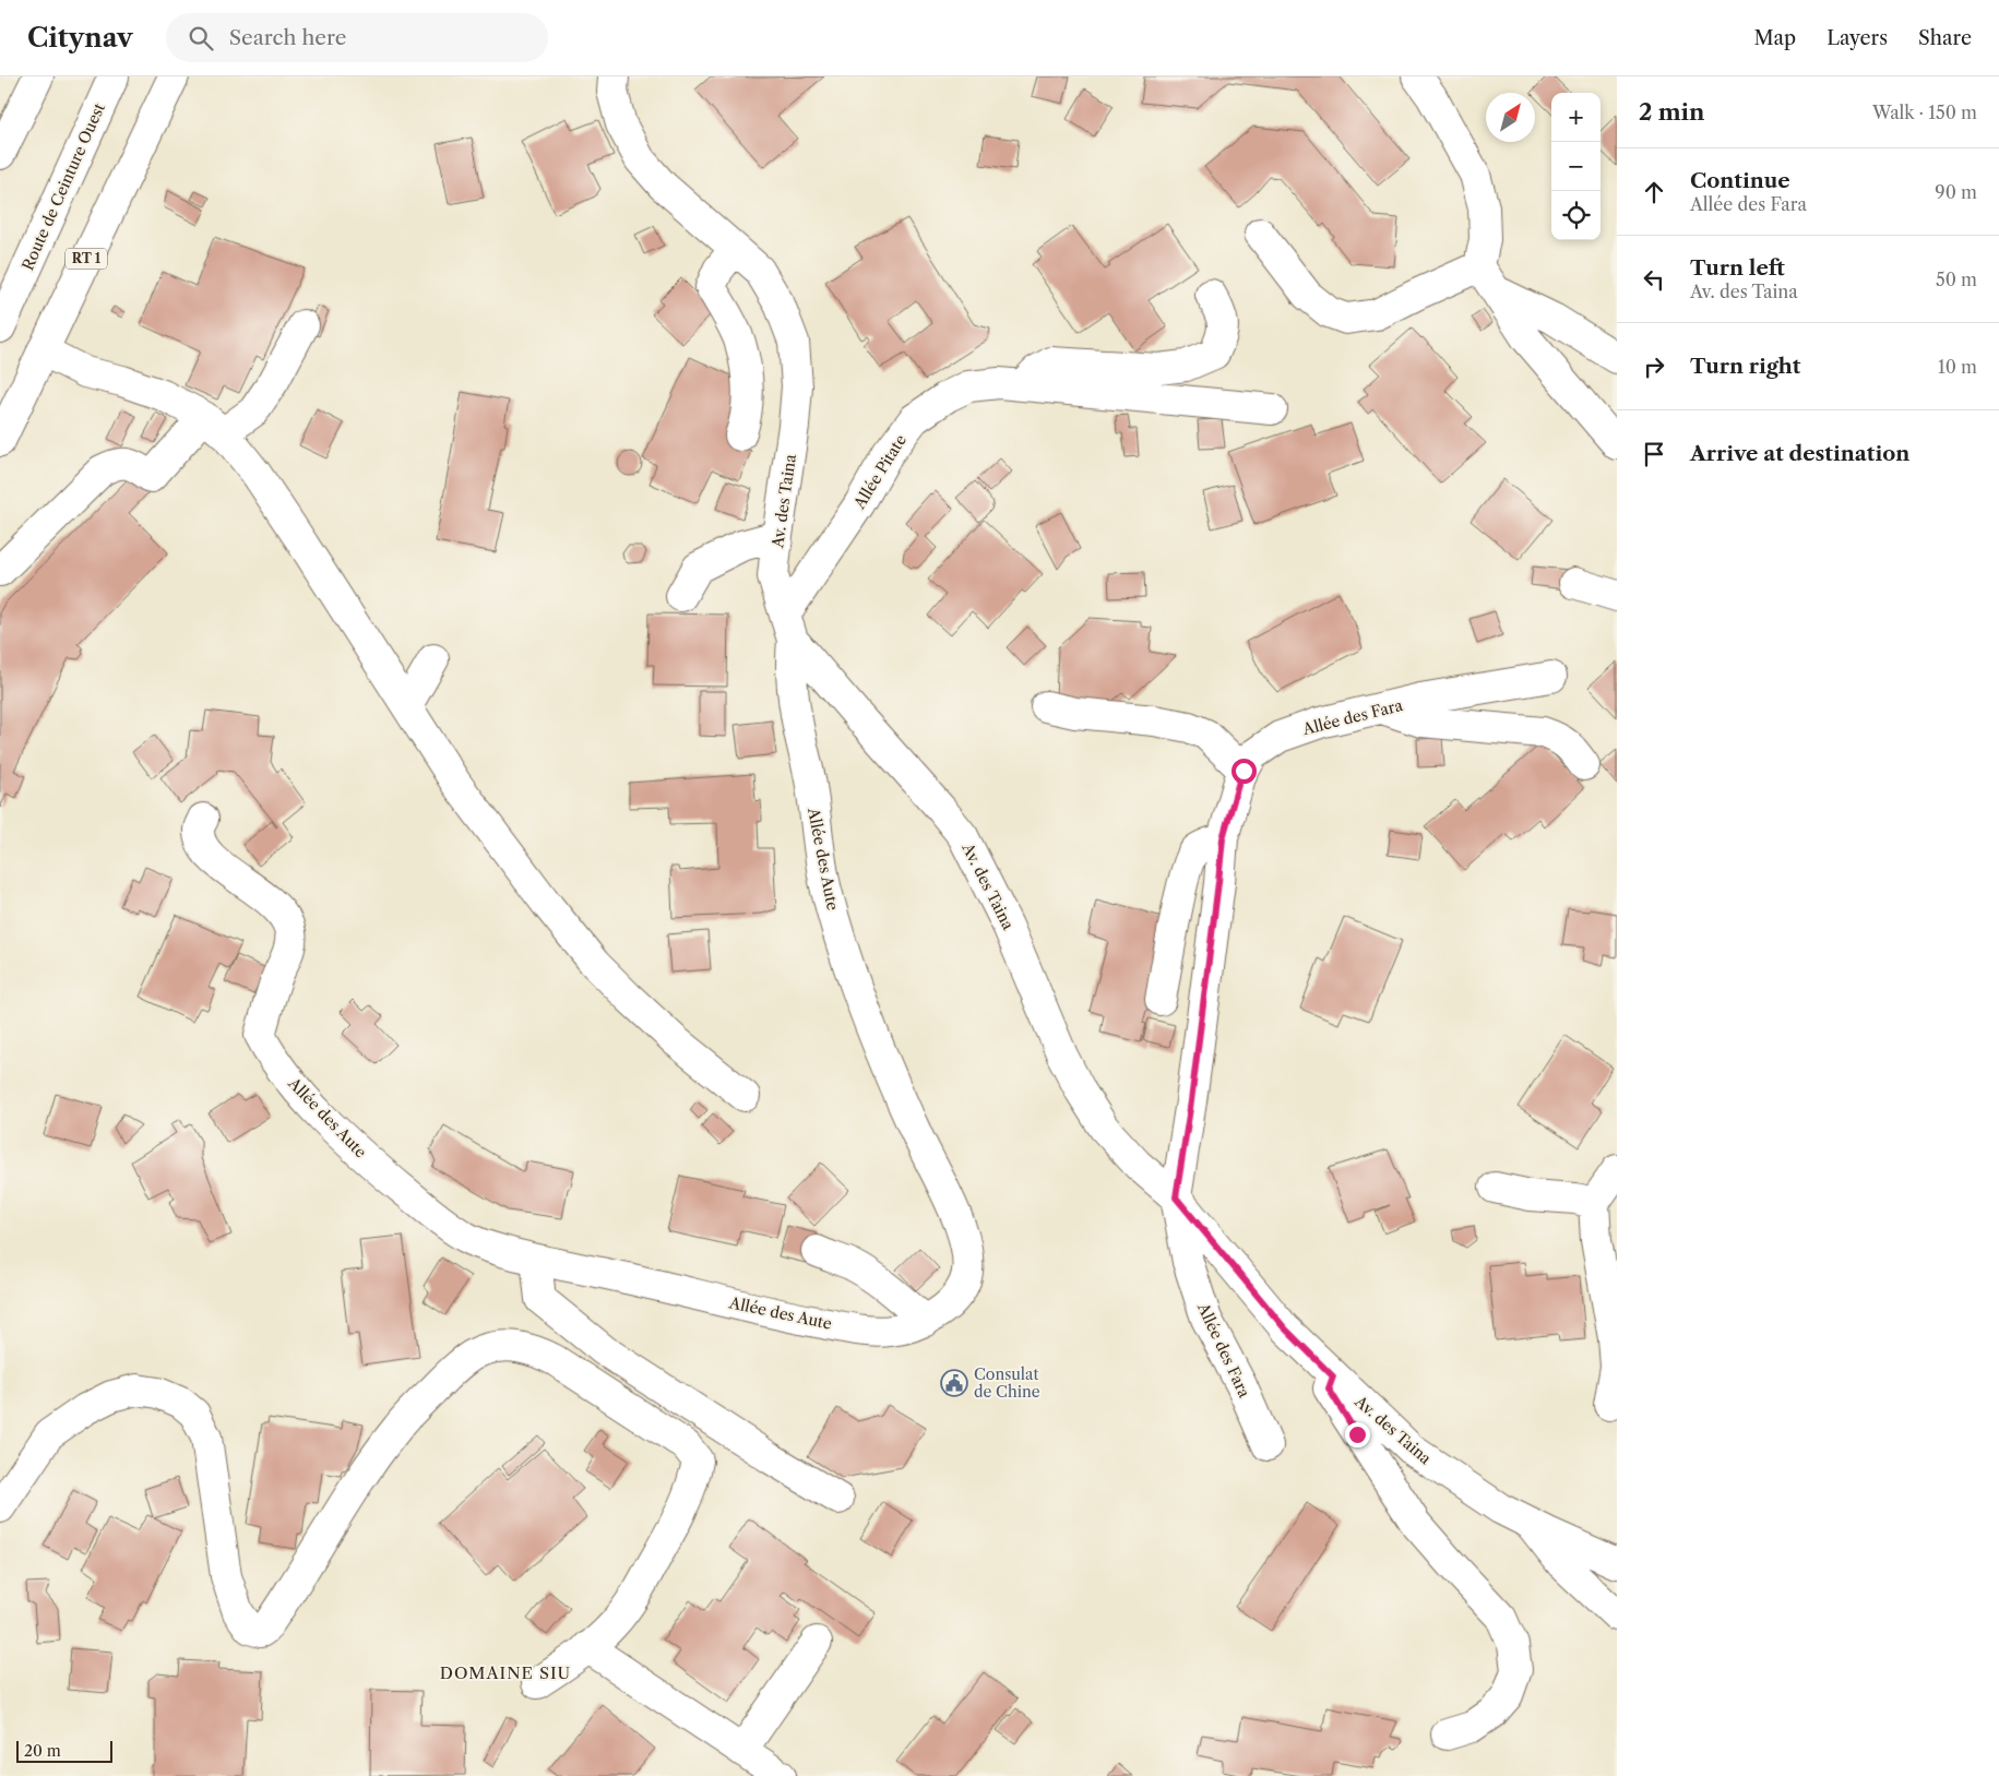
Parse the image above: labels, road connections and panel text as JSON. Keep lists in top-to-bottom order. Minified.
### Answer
{"streets":{"street":["Route de Ceinture Ouest","RT 1","Allée Pitate","Av. des Taina","Allée des Fara","Allée des Aute"]},"crossings":[["Allée Pitate","Av. des Taina"],["Allée Pitate","Allée des Aute"],["Av. des Taina","Allée des Fara"],["Av. des Taina","Allée des Aute"]],"districts":["DOMAINE SIU"],"places":{"public building":["Consulat de Chine"]},"scale_bar":"20 m","north":"top right","page":{"header":"Citynav","search":"Search here","nav":["Map","Layers","Share"],"heading":["2 min","Walk · 150 m"],"map_buttons":["+","−"],"list":[["Continue","Allée des Fara","90 m"],["Turn left","Av. des Taina","50 m"],["Turn right","10 m"],"Arrive at destination"],"scale":"20 m"}}
